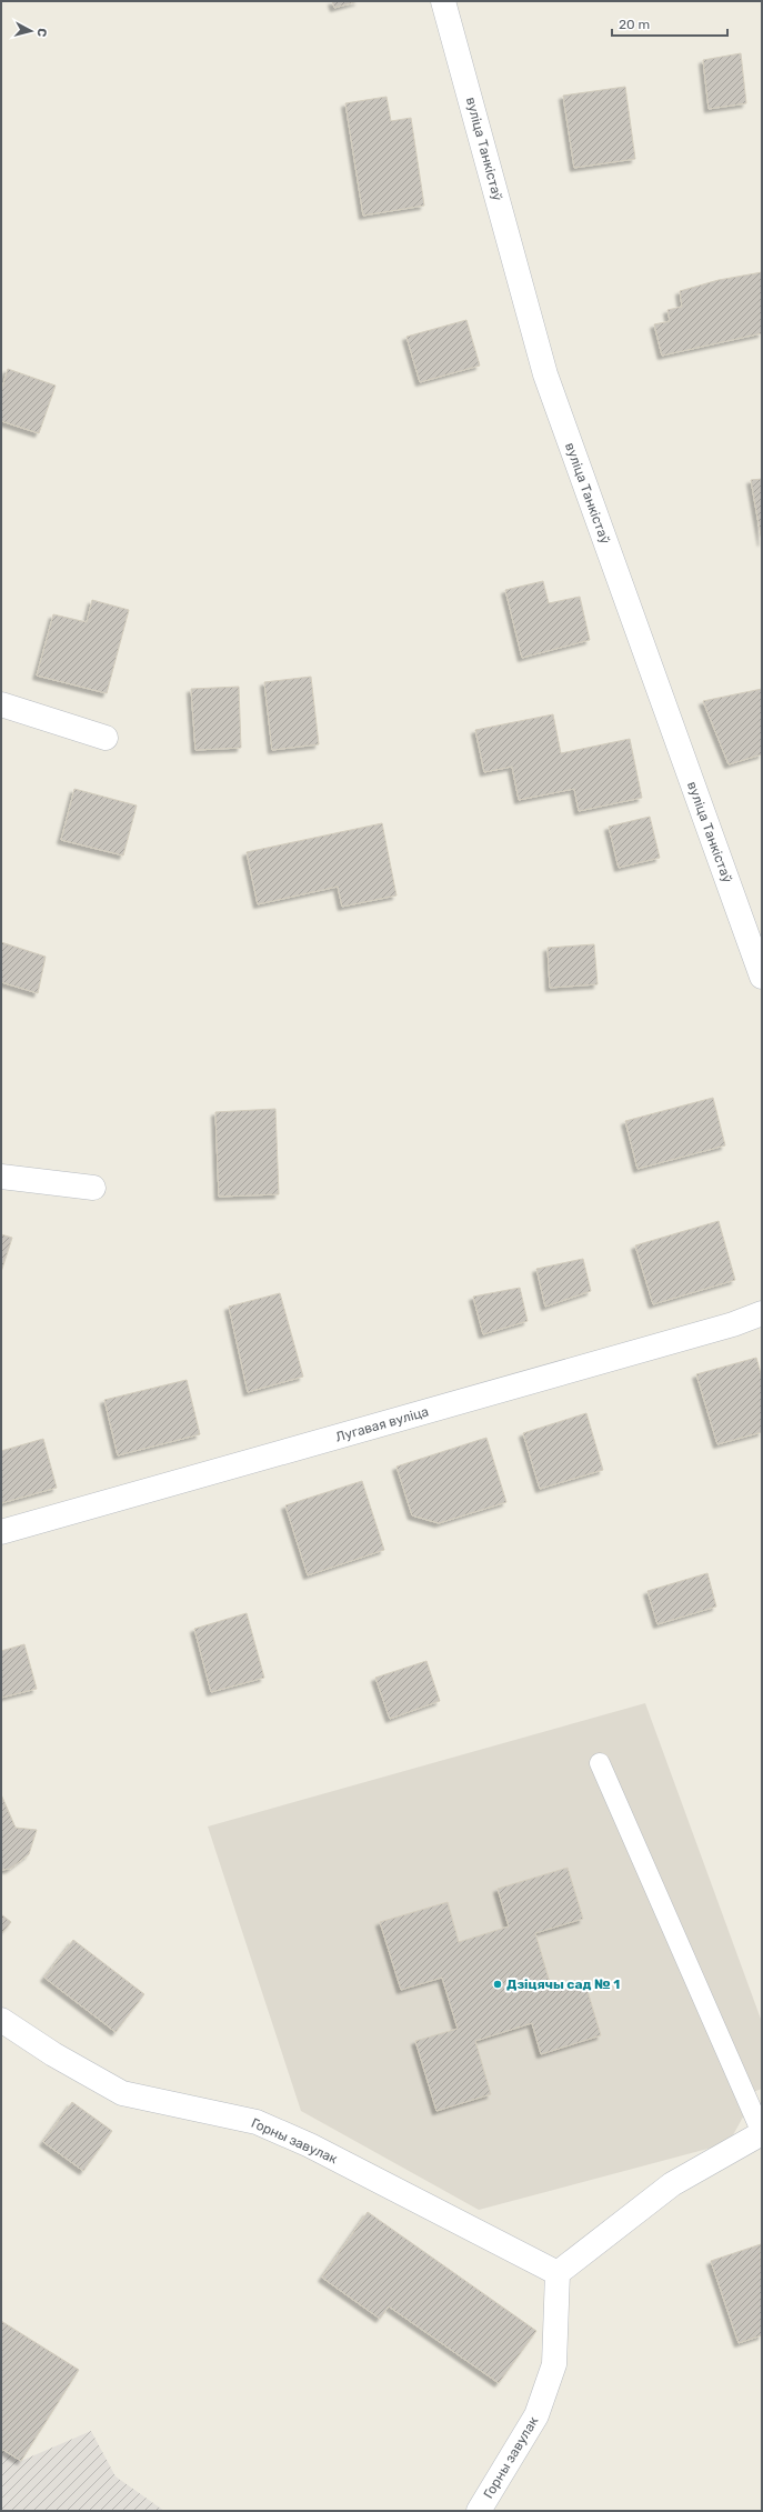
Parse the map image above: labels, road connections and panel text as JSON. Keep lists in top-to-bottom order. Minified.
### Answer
{"streets":{"street":["вуліца Танкістаў","Лугавая вуліца","Горны завулак"]},"places":["Дзіцячы сад № 1"],"scale_bar":"20 m","north":"right"}
